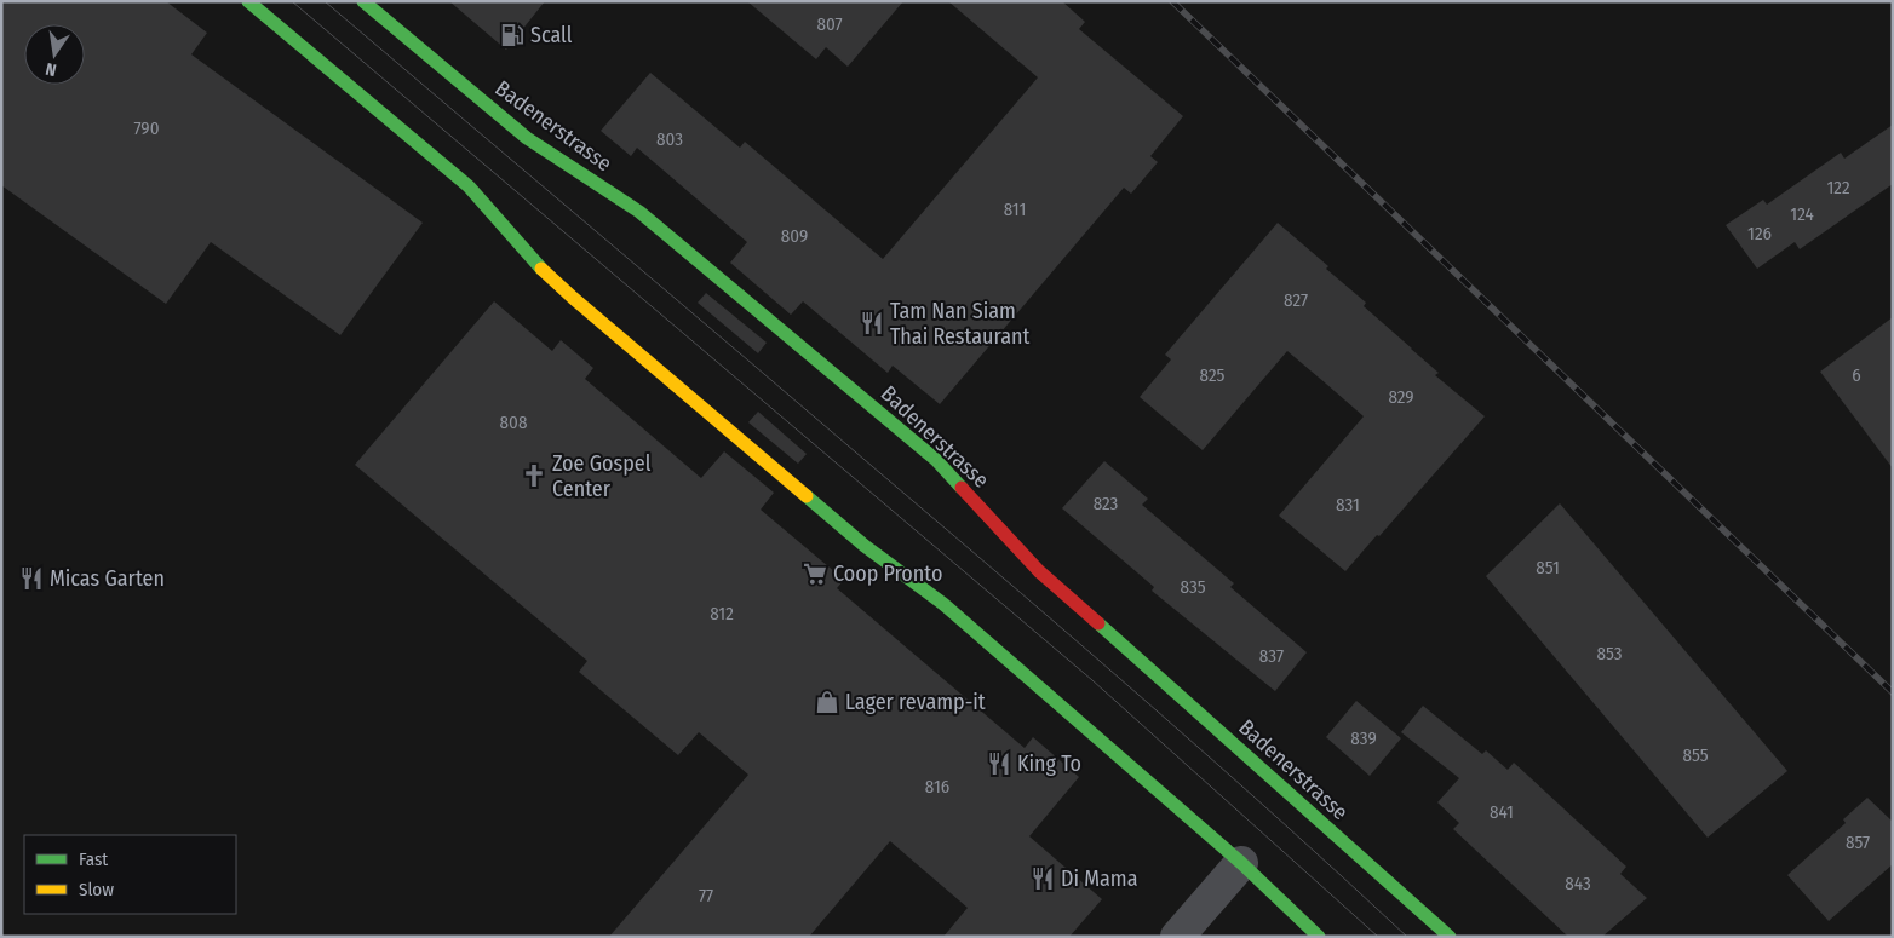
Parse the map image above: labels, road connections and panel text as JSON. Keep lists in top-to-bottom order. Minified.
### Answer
{"streets":{"street":["Badenerstrasse"]},"places":{"fuel station":["Scall"],"restaurant":["Tam Nan Siam Thai Restaurant","Micas Garten","King To","Di Mama"],"church":["Zoe Gospel Center"],"supermarket":["Coop Pronto"],"shop":["Lager revamp-it"]},"house_numbers":["807","790","803","122","811","124","126","809","827","825","6","829","808","823","831","851","835","812","853","837","839","855","816","841","857","843","77"],"legend":["Fast","Slow"],"north":"bottom"}
